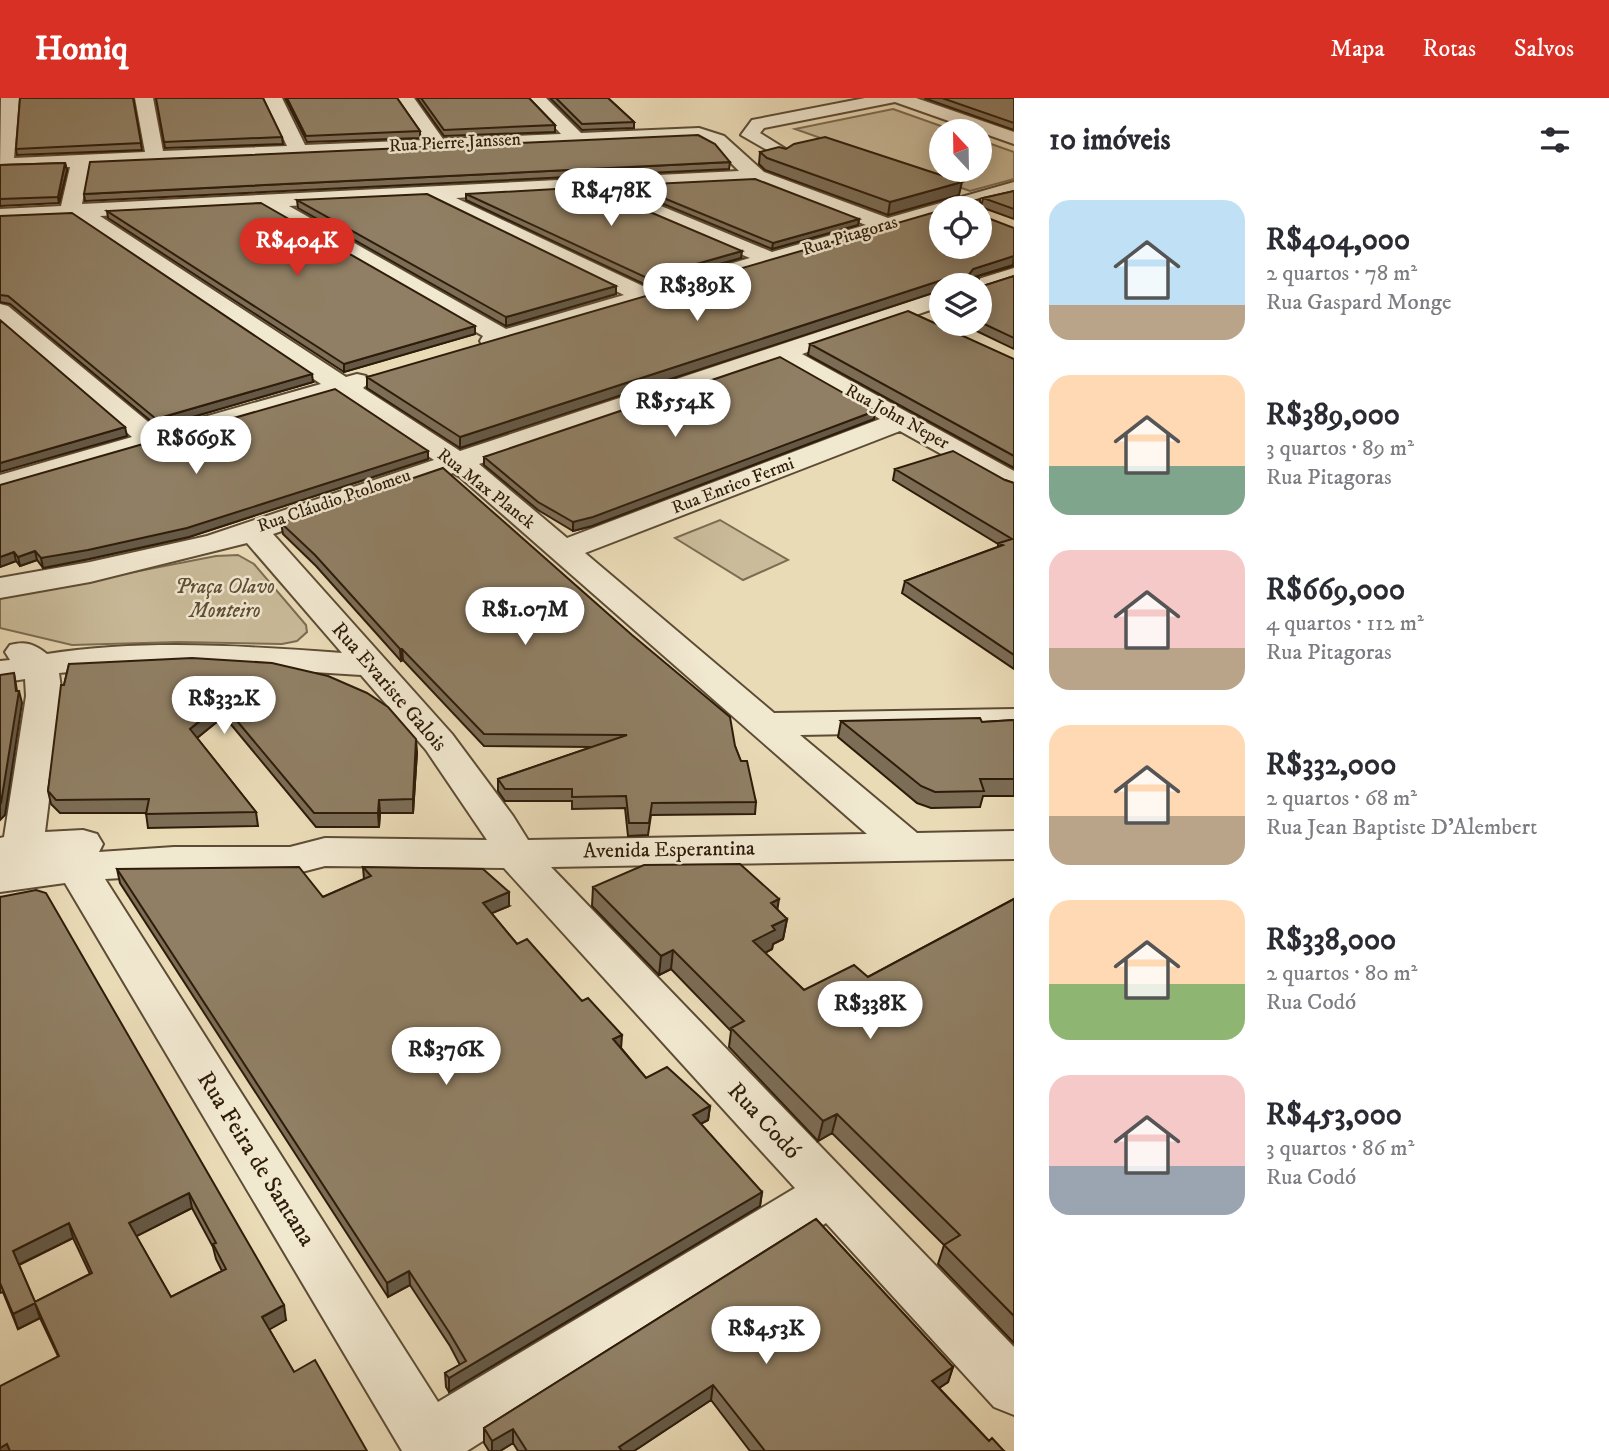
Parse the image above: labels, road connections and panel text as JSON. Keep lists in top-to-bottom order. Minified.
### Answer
{"streets":{"street":["Rua Pierre Janssen","Rua Pitagoras","Rua John Neper","Rua Enrico Fermi","Rua Max Planck","Rua Cláudio Ptolomeu","Rua Evariste Galois","Avenida Esperantina","Rua Codó","Rua Feira de Santana"]},"crossings":[["Rua Pierre Janssen","Rua Pitagoras"],["Rua John Neper","Rua Enrico Fermi"],["Rua John Neper","Rua Cláudio Ptolomeu"],["Rua Enrico Fermi","Rua Max Planck"],["Rua Max Planck","Rua Cláudio Ptolomeu"],["Rua Max Planck","Avenida Esperantina"],["Rua Cláudio Ptolomeu","Rua Evariste Galois"],["Rua Evariste Galois","Avenida Esperantina"],["Rua Evariste Galois","Rua Codó"],["Avenida Esperantina","Rua Codó"],["Avenida Esperantina","Rua Feira de Santana"]],"parks":["Praça Olavo Monteiro"],"north":"top","page":{"header":"Homiq","nav":["Mapa","Rotas","Salvos"],"heading":"10 imóveis","price":["R$478K","R$404K","R$389K","R$554K","R$669K","R$1.07M","R$332K","R$338K","R$376K","R$453K"],"list":[{"name":"R$404,000","note":"2 quartos · 78 m² · Rua Gaspard Monge"},{"name":"R$389,000","note":"3 quartos · 89 m² · Rua Pitagoras"},{"name":"R$669,000","note":"4 quartos · 112 m² · Rua Pitagoras"},{"name":"R$332,000","note":"2 quartos · 68 m² · Rua Jean Baptiste D'Alembert"},{"name":"R$338,000","note":"2 quartos · 80 m² · Rua Codó"},{"name":"R$453,000","note":"3 quartos · 86 m² · Rua Codó"}]}}
